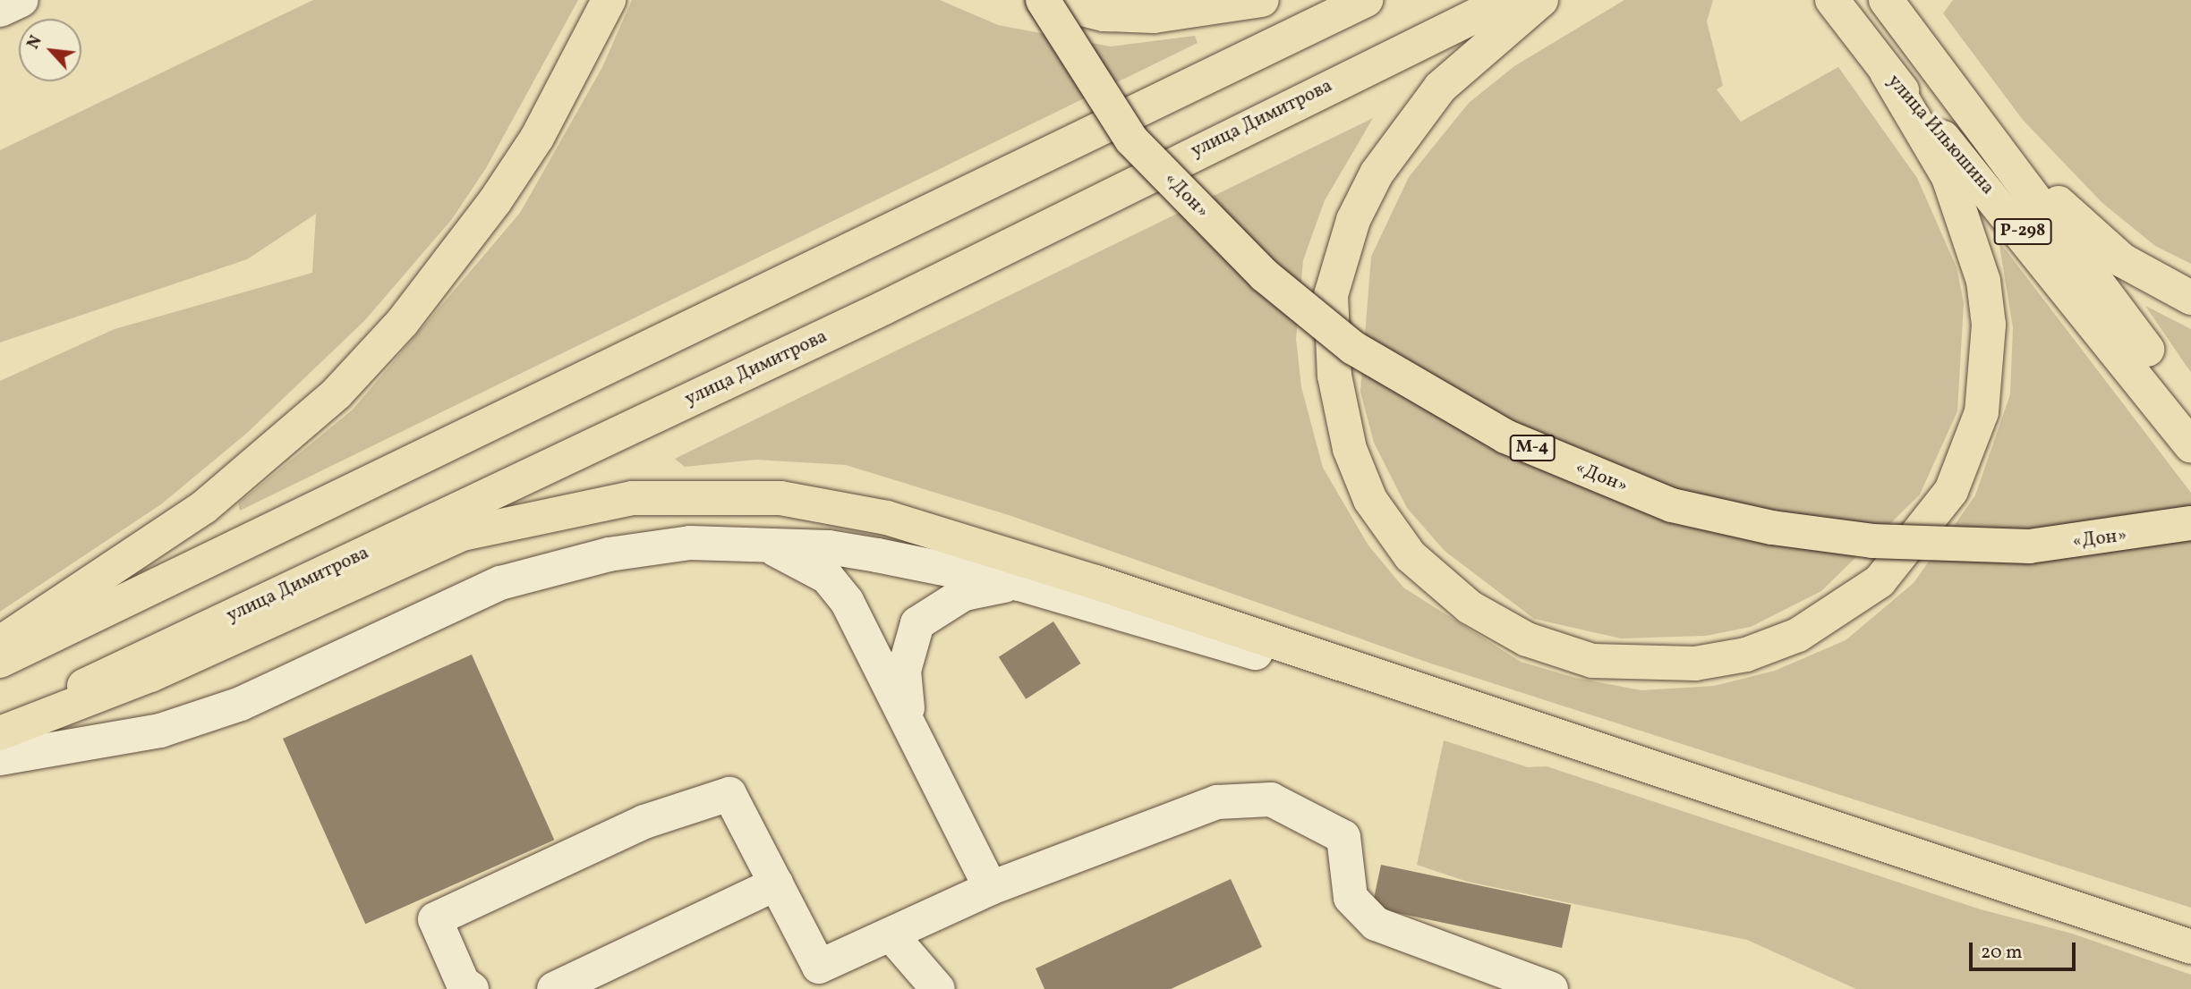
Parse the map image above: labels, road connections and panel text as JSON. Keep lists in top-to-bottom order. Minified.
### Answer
{"streets":{"main road":["улица Димитрова","улица Ильюшина","«Дон»","Р-298","М-4"]},"scale_bar":"20 m","north":"top left"}
